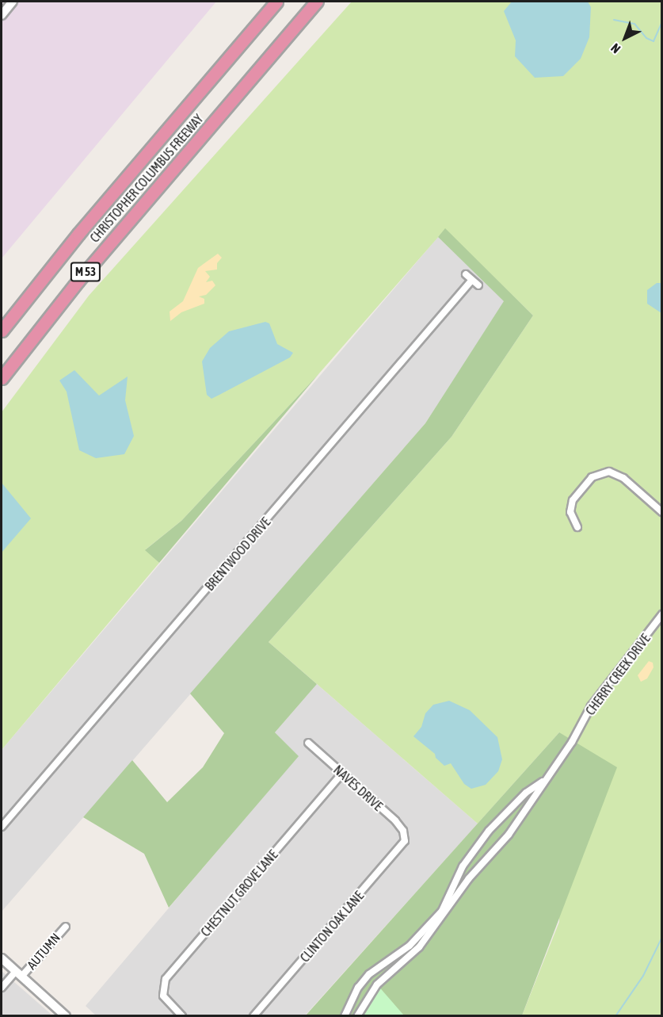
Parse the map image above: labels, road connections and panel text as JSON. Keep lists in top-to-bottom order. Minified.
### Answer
{"streets":{"highway":["CHRISTOPHER COLUMBUS FREEWAY","M 53"],"street":["BRENTWOOD DRIVE","CHERRY CREEK DRIVE","NAVES DRIVE","CHESTNUT GROVE LANE","CLINTON OAK LANE","AUTUMN"]},"crossings":[["NAVES DRIVE","CHESTNUT GROVE LANE"],["NAVES DRIVE","CLINTON OAK LANE"]],"north":"bottom left"}
